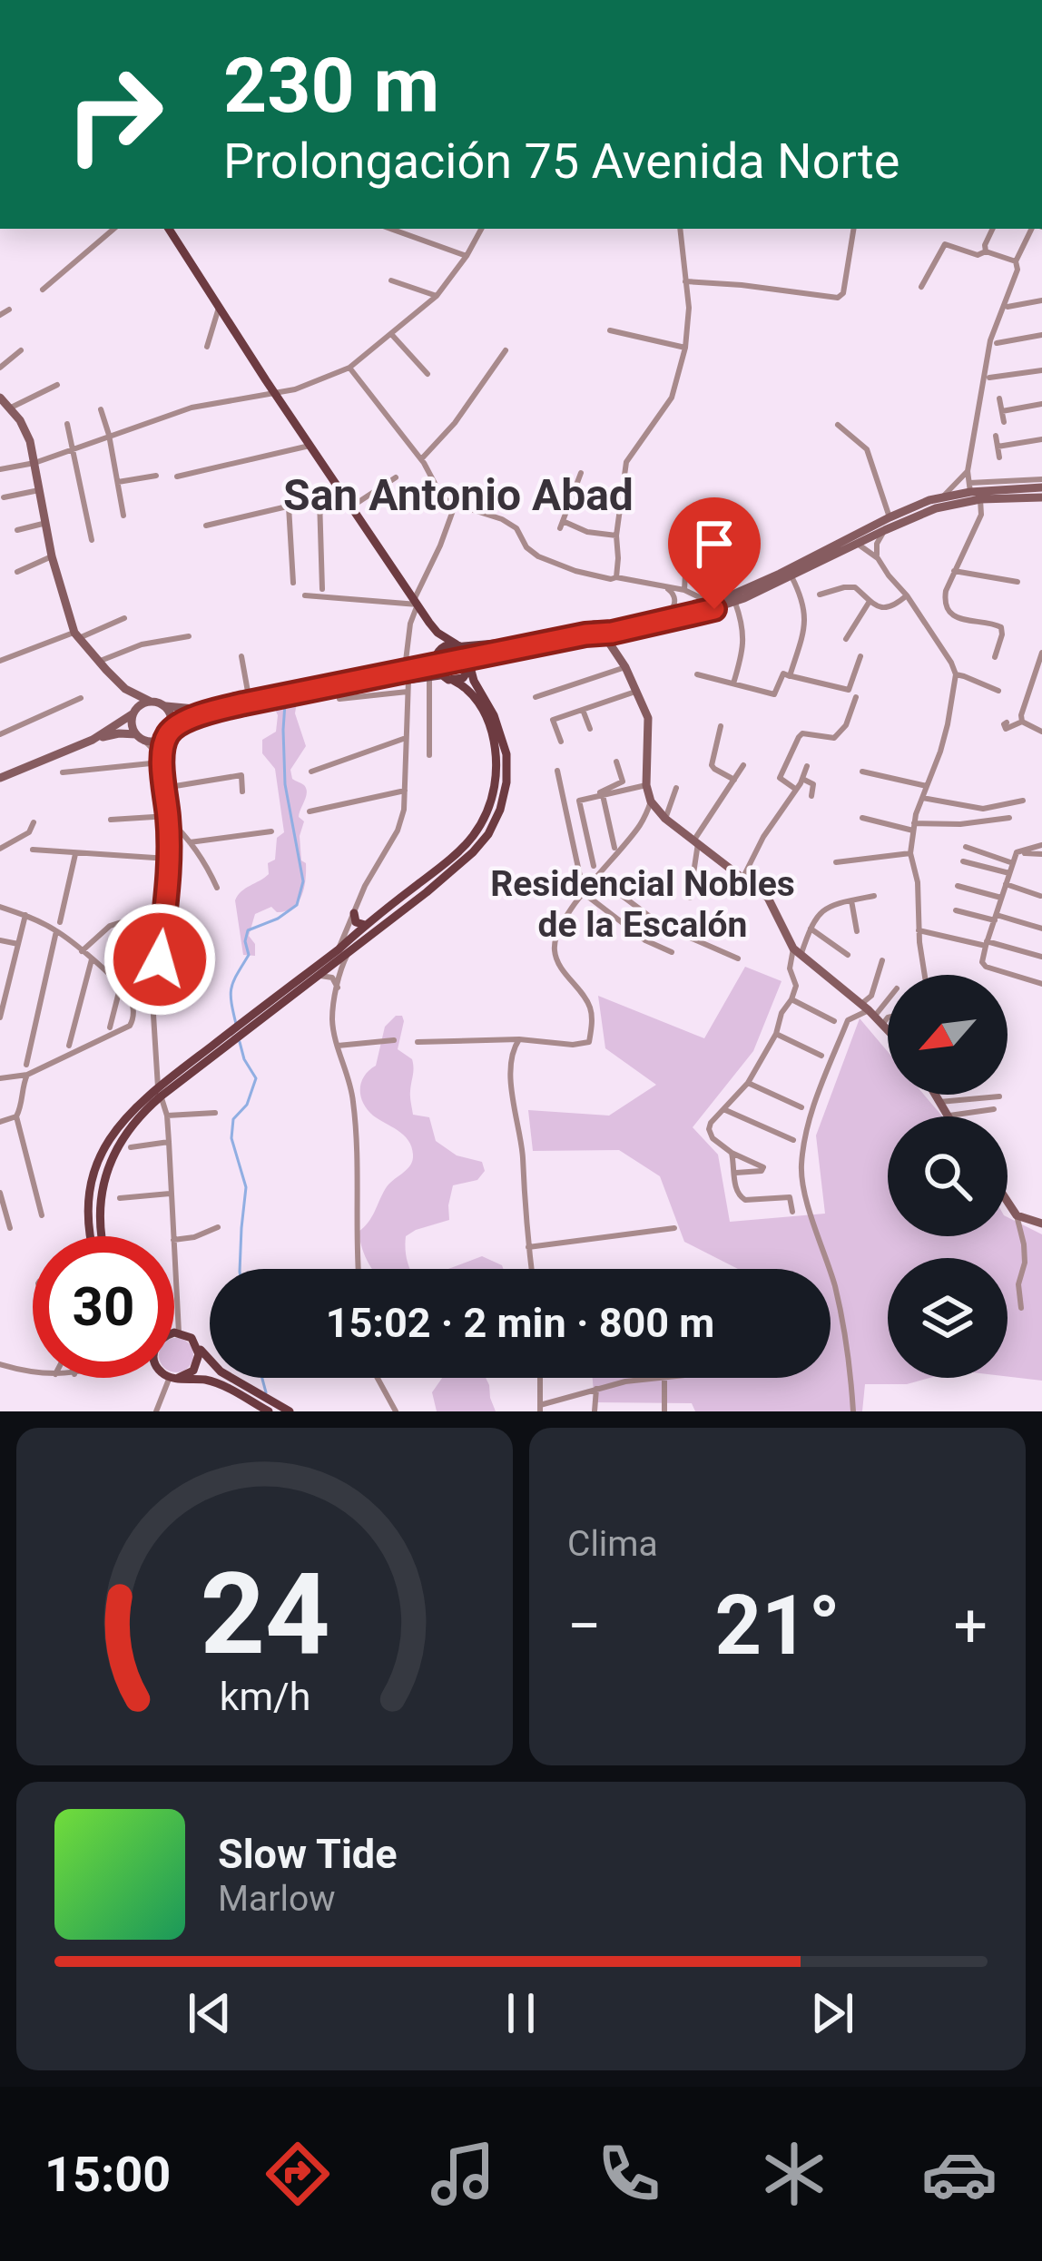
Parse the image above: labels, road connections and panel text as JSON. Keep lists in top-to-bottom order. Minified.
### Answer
{"districts":["San Antonio Abad","Residencial Nobles de la Escalón"],"north":"bottom left","page":{"turn":["230 m","Prolongación 75 Avenida Norte"],"limit":"30","trip":"15:02 · 2 min · 800 m","tile":"Clima","heat":["−","21°","+"],"song":["Slow Tide","Marlow"],"tabs":"15:00","gauge":["24","km/h"]}}
